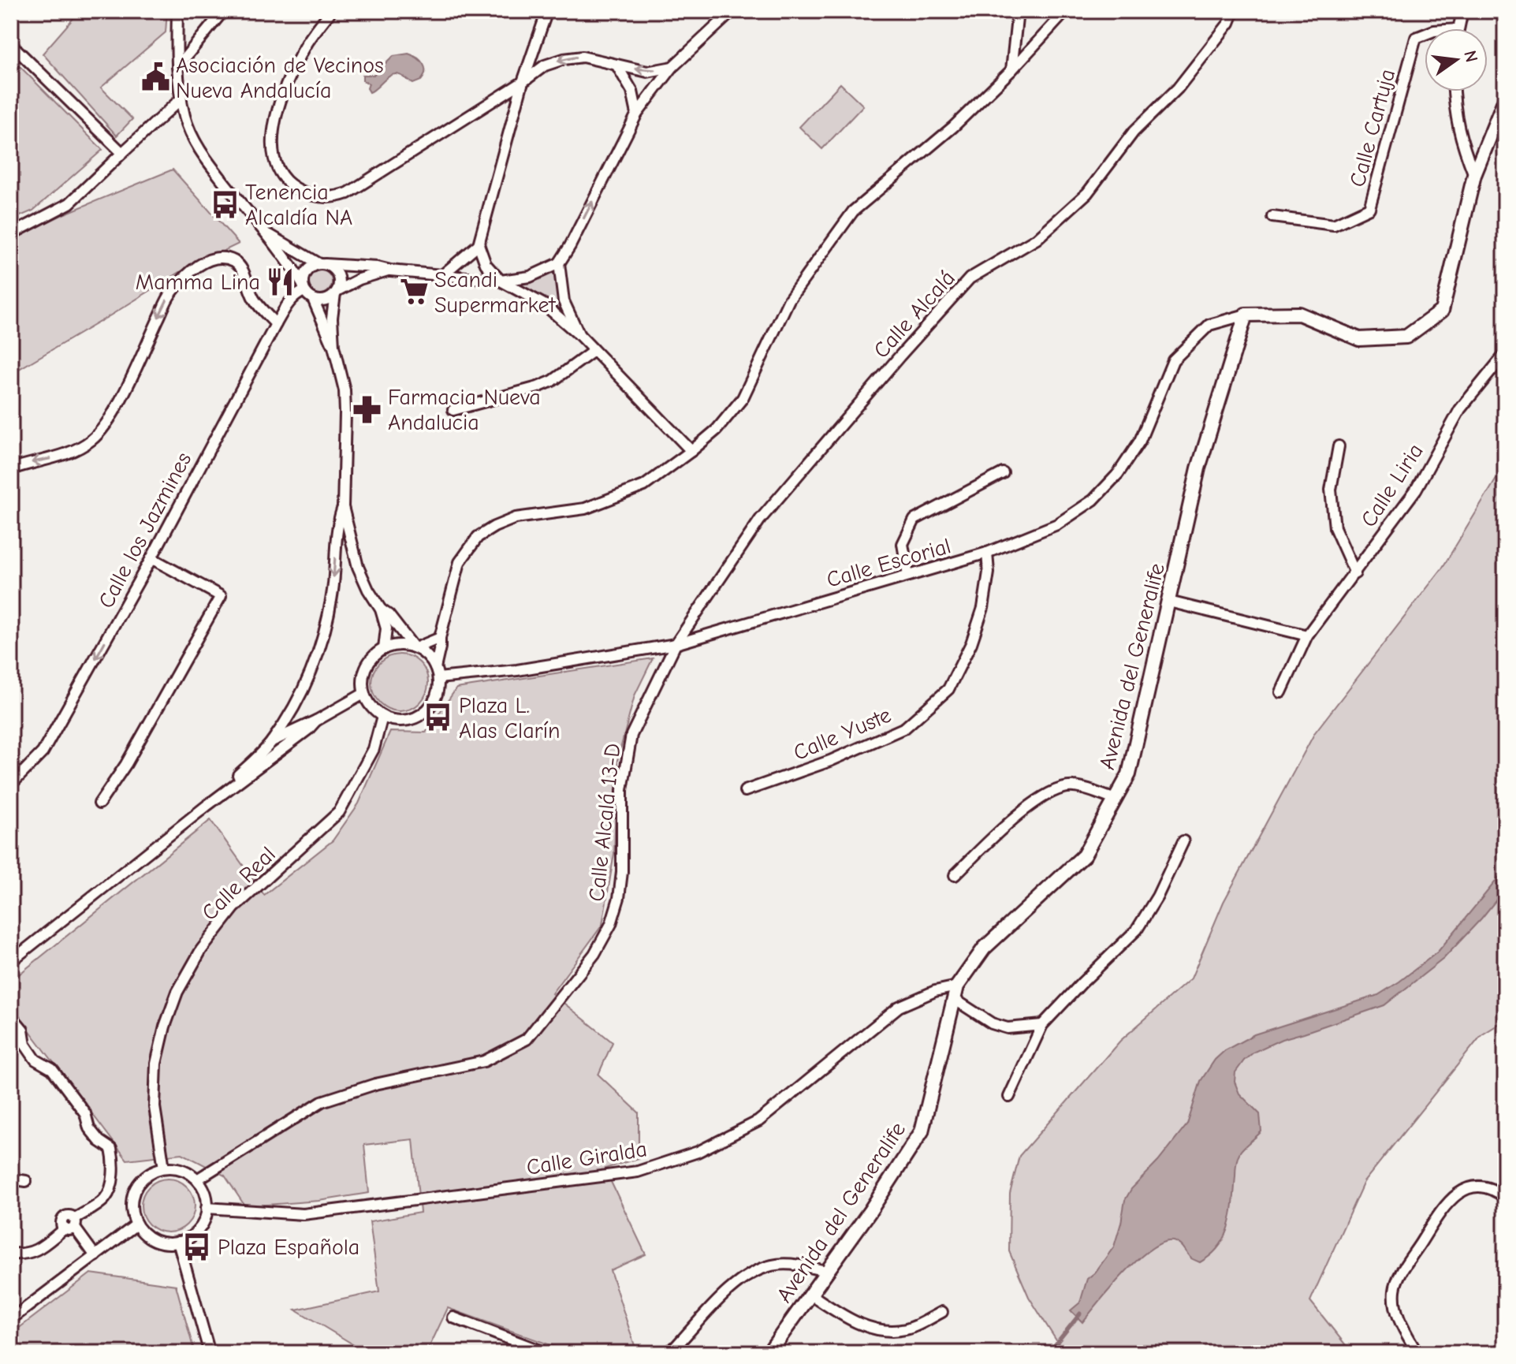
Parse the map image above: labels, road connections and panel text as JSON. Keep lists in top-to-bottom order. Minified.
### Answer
{"streets":{"street":["Calle Cartuja","Calle Alcalá","Calle Liria","Calle los Jazmines","Calle Escorial","Avenida del Generalife","Calle Yuste","Calle Alcalá 13-D","Calle Real","Calle Giralda"]},"crossings":[["Calle Alcalá","Calle Escorial"],["Calle Alcalá","Calle Alcalá 13-D"],["Calle Escorial","Avenida del Generalife"],["Calle Escorial","Calle Yuste"],["Calle Escorial","Calle Alcalá 13-D"],["Calle Escorial","Calle Real"],["Avenida del Generalife","Calle Giralda"],["Calle Alcalá 13-D","Calle Real"],["Calle Alcalá 13-D","Calle Giralda"],["Calle Real","Calle Giralda"]],"one_way":["Calle los Jazmines"],"places":{"public building":["Asociación de Vecinos Nueva Andalucía"],"bus stop":["Tenencia Alcaldía NA","Plaza L. Alas Clarín","Plaza Española"],"restaurant":["Mamma Lina"],"supermarket":["Scandi Supermarket"],"pharmacy":["Farmacia Nueva Andalucia"]},"north":"right"}
